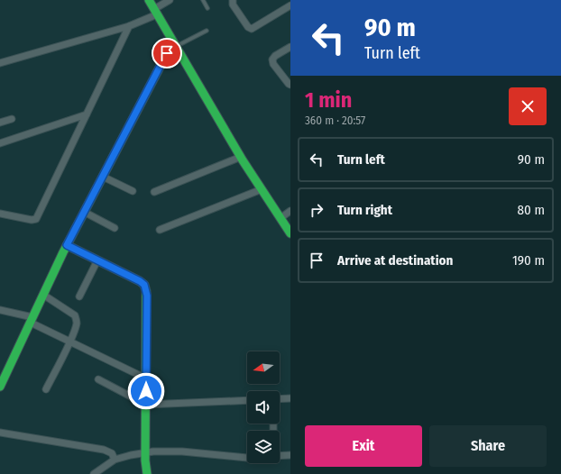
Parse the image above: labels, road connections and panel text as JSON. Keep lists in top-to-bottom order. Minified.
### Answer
{"north":"left","page":{"turn":["90 m","Turn left"],"heading":["1 min","360 m · 20:57"],"list":[{"name":"Turn left","value":"90 m"},{"name":"Turn right","value":"80 m"},{"name":"Arrive at destination","value":"190 m"}],"buttons":["Exit","Share"]}}
